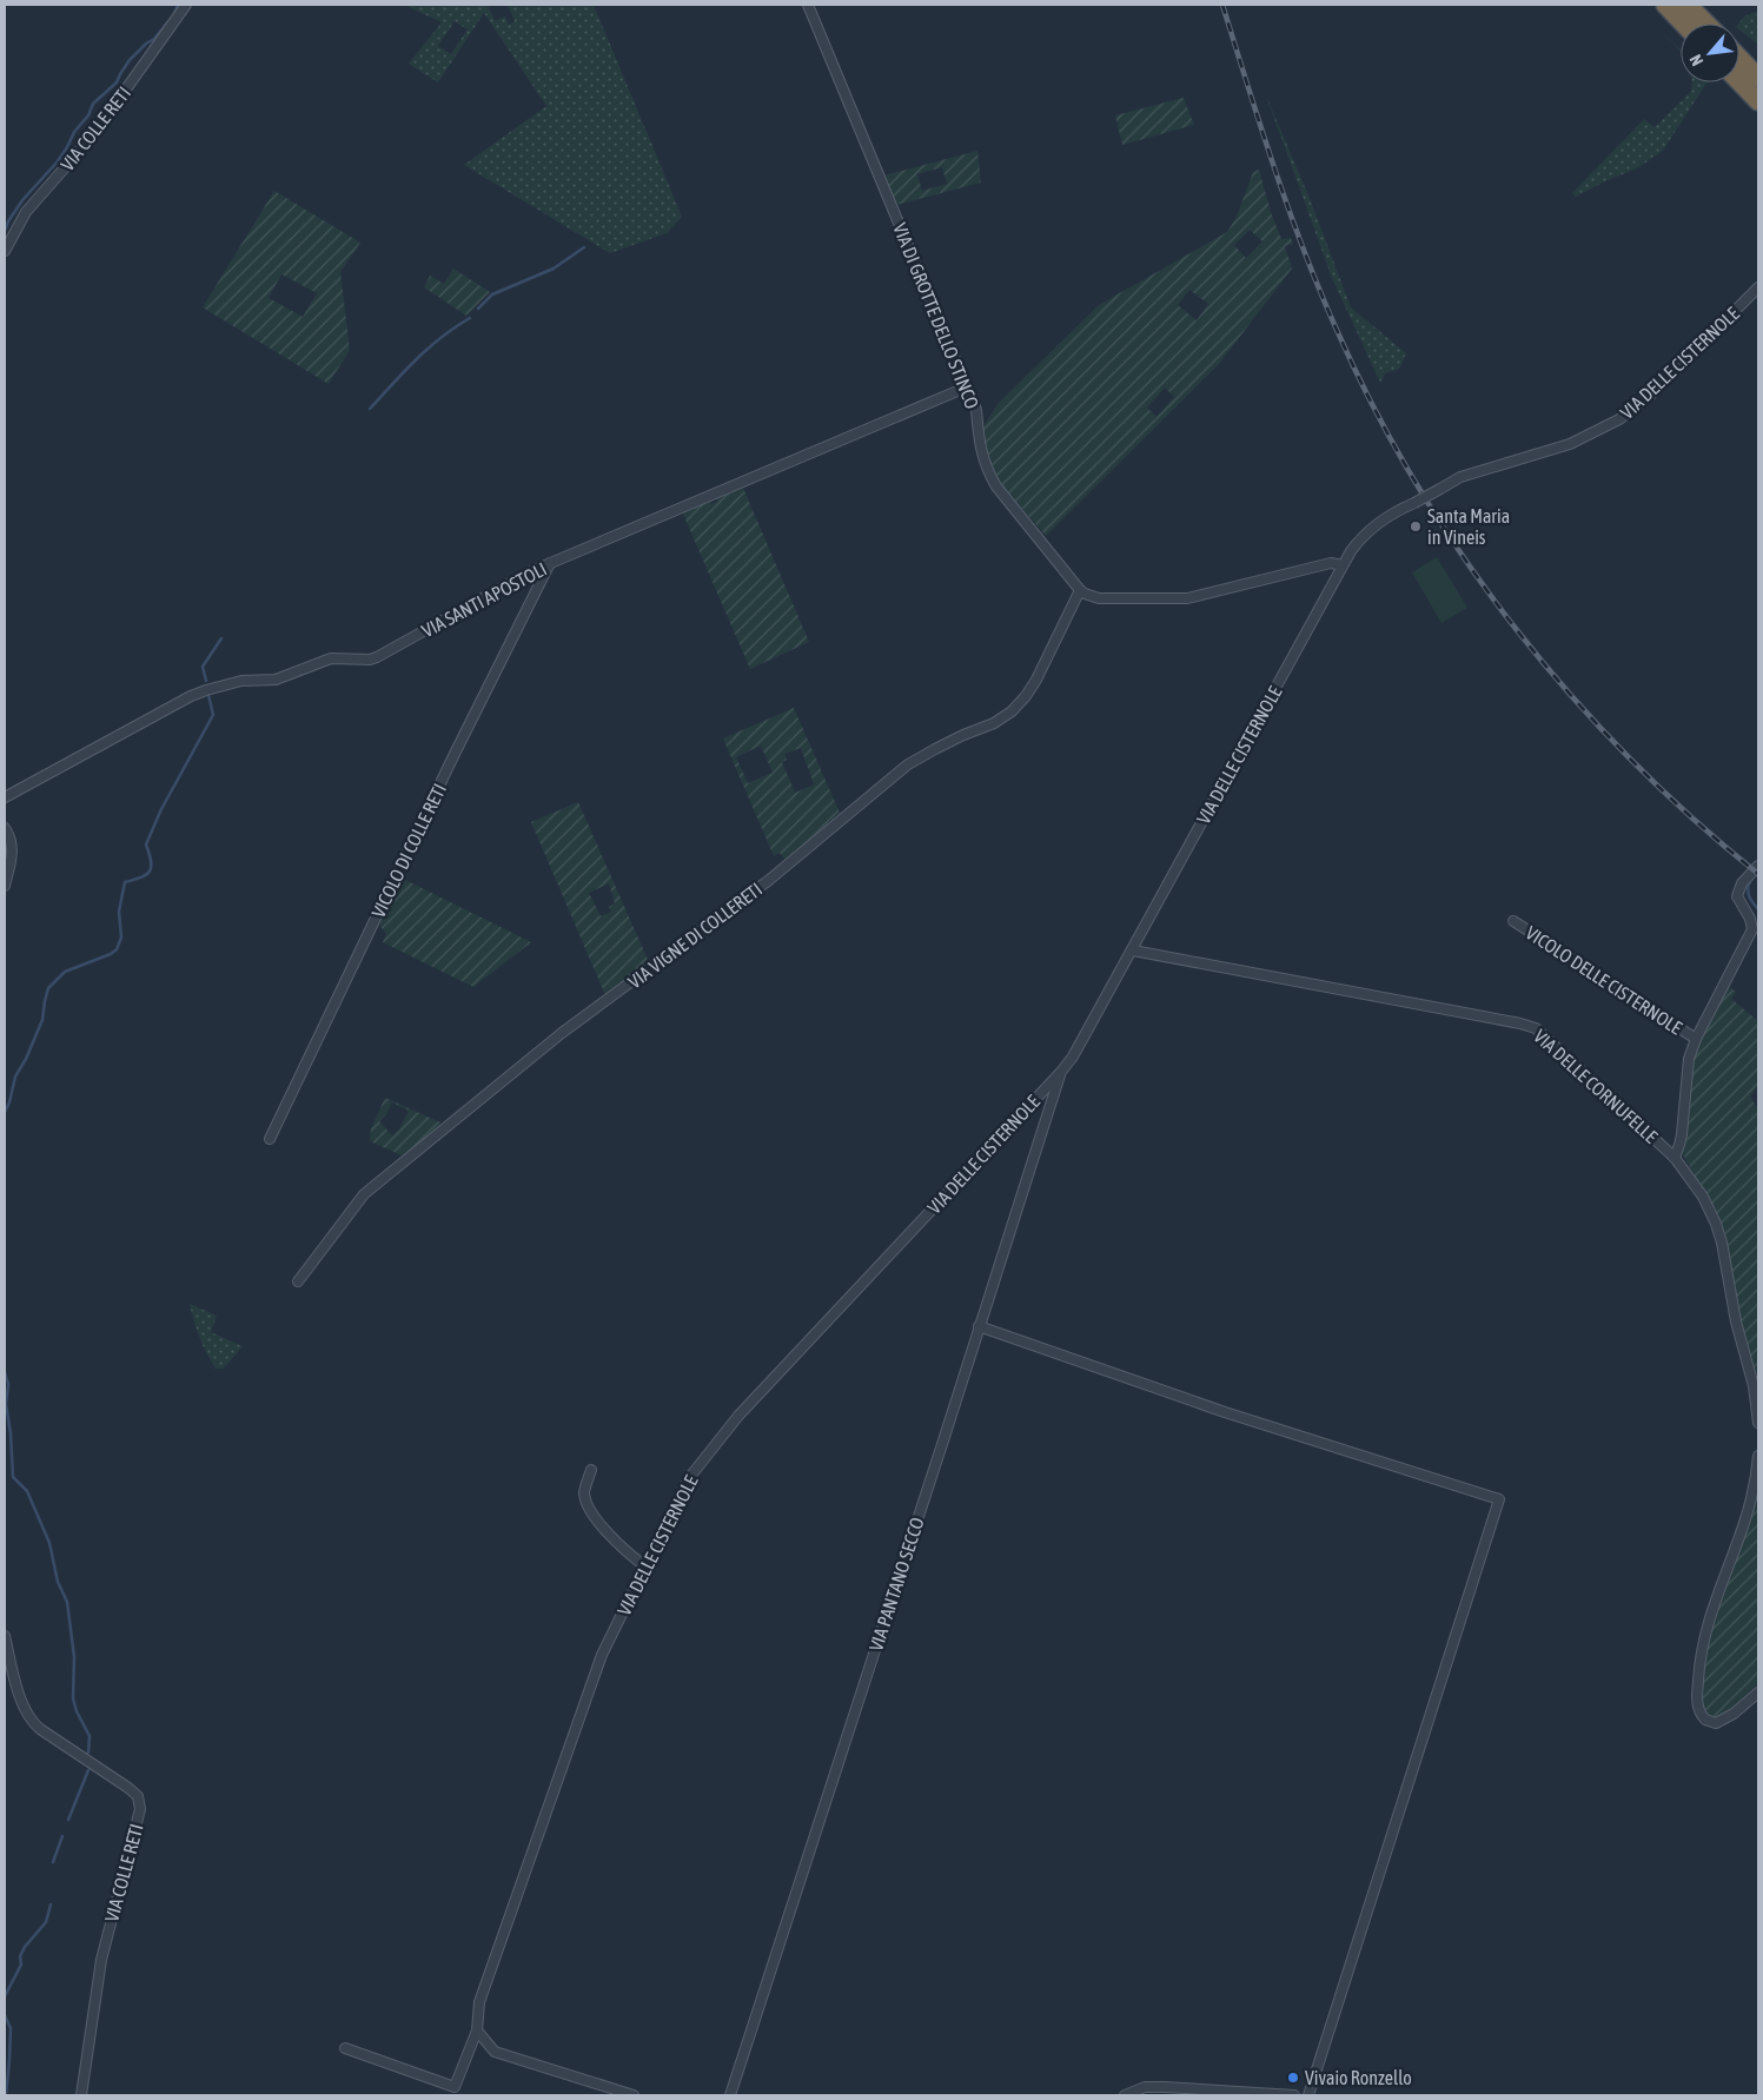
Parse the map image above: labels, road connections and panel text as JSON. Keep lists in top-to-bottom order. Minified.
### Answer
{"streets":{"street":["VIA COLLE RETI","VIA DI GROTTE DELLO STINCO","VIA DELLE CISTERNOLE","VIA SANTI APOSTOLI","VICOLO DI COLLE RETI","VIA VIGNE DI COLLERETI","VICOLO DELLE CISTERNOLE","VIA DELLE CORNUFELLE","VIA PANTANO SECCO"]},"crossings":[["VIA DI GROTTE DELLO STINCO","VIA SANTI APOSTOLI"],["VIA DI GROTTE DELLO STINCO","VIA VIGNE DI COLLERETI"],["VIA DELLE CISTERNOLE","VIA DELLE CORNUFELLE"],["VIA DELLE CISTERNOLE","VIA PANTANO SECCO"],["VIA SANTI APOSTOLI","VICOLO DI COLLE RETI"],["VICOLO DELLE CISTERNOLE","VIA DELLE CORNUFELLE"]],"places":["Santa Maria in Vineis","Vivaio Ronzello"],"north":"bottom left"}
